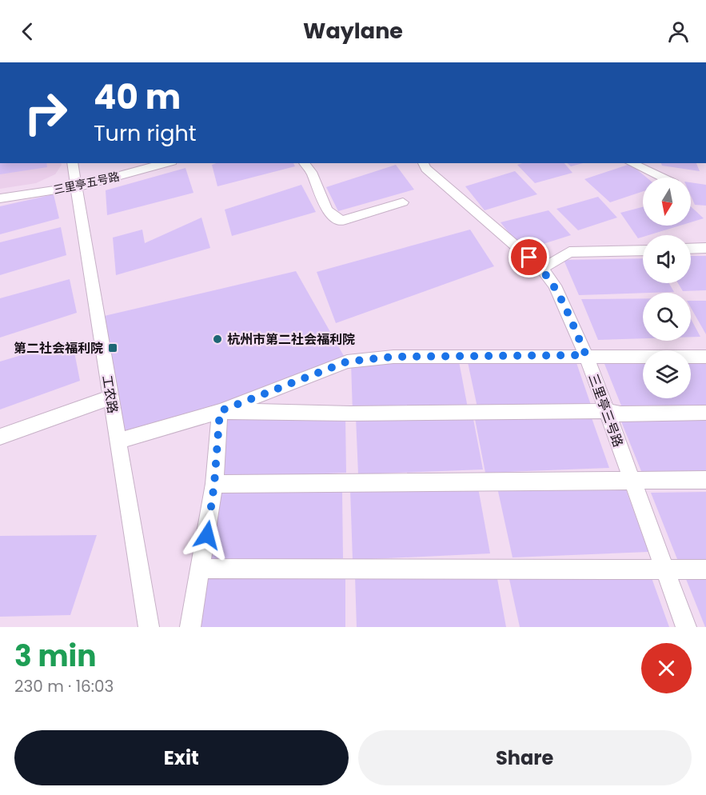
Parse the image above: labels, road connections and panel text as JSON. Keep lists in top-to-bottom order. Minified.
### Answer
{"streets":{"street":["三里亭五号路","工农路","三里亭三号路"]},"crossings":[["三里亭五号路","工农路"]],"places":{"other":["杭州市第二社会福利院"],"transit":["第二社会福利院"]},"north":"bottom","page":{"header":"Waylane","turn":["40 m","Turn right"],"heading":["3 min","230 m · 16:03"],"buttons":["Exit","Share"]}}
